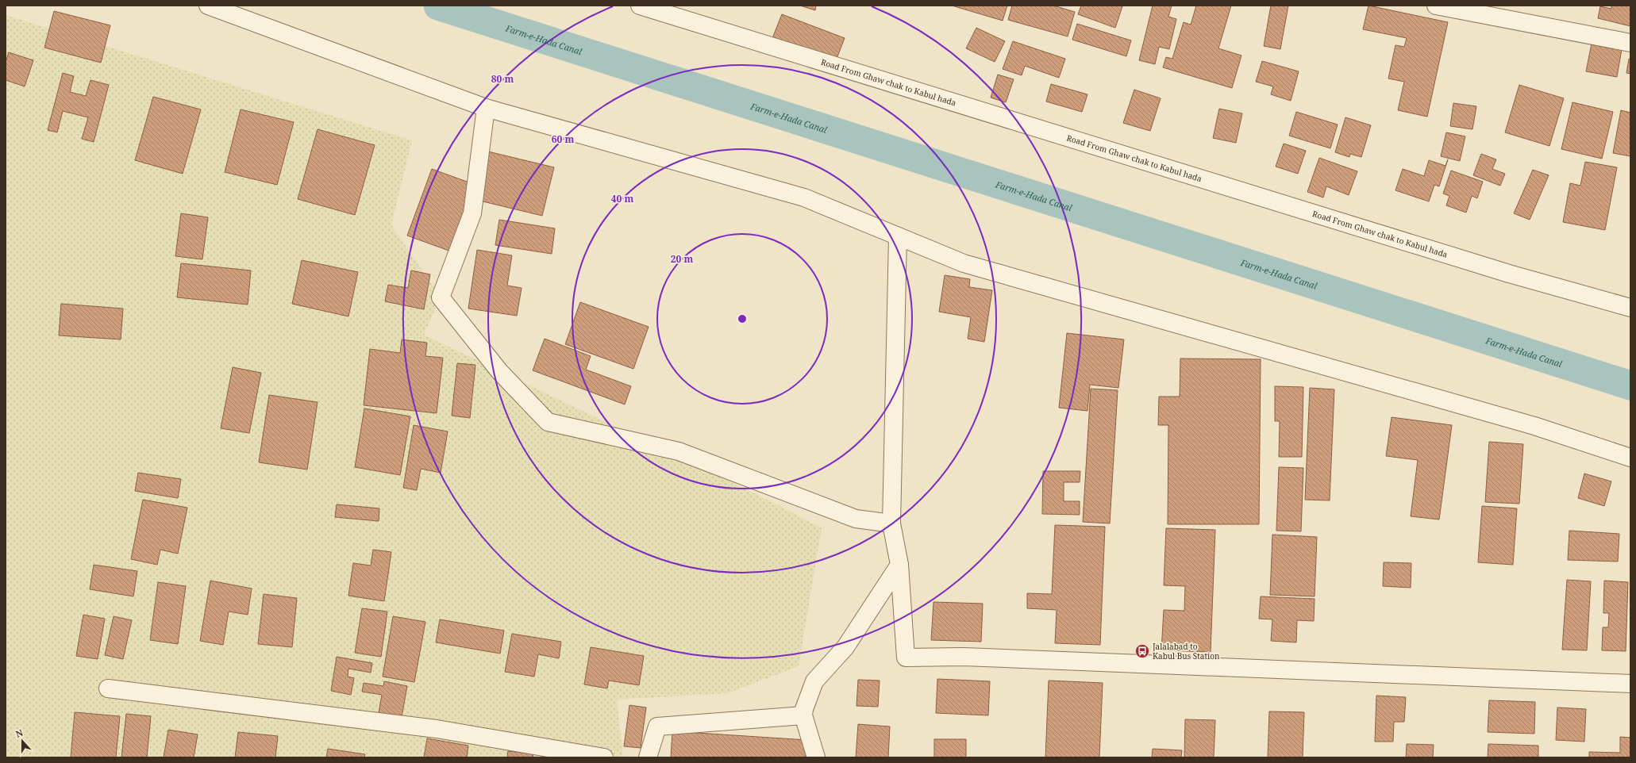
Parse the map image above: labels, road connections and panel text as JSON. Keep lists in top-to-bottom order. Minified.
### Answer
{"streets":{"street":["Road From Ghaw chak to Kabul hada"]},"water":["Farm-e-Hada Canal"],"places":{"bus stop":["Jalalabad to Kabul Bus Station"]},"north":"top","rings":["80 m","60 m","40 m","20 m"]}
